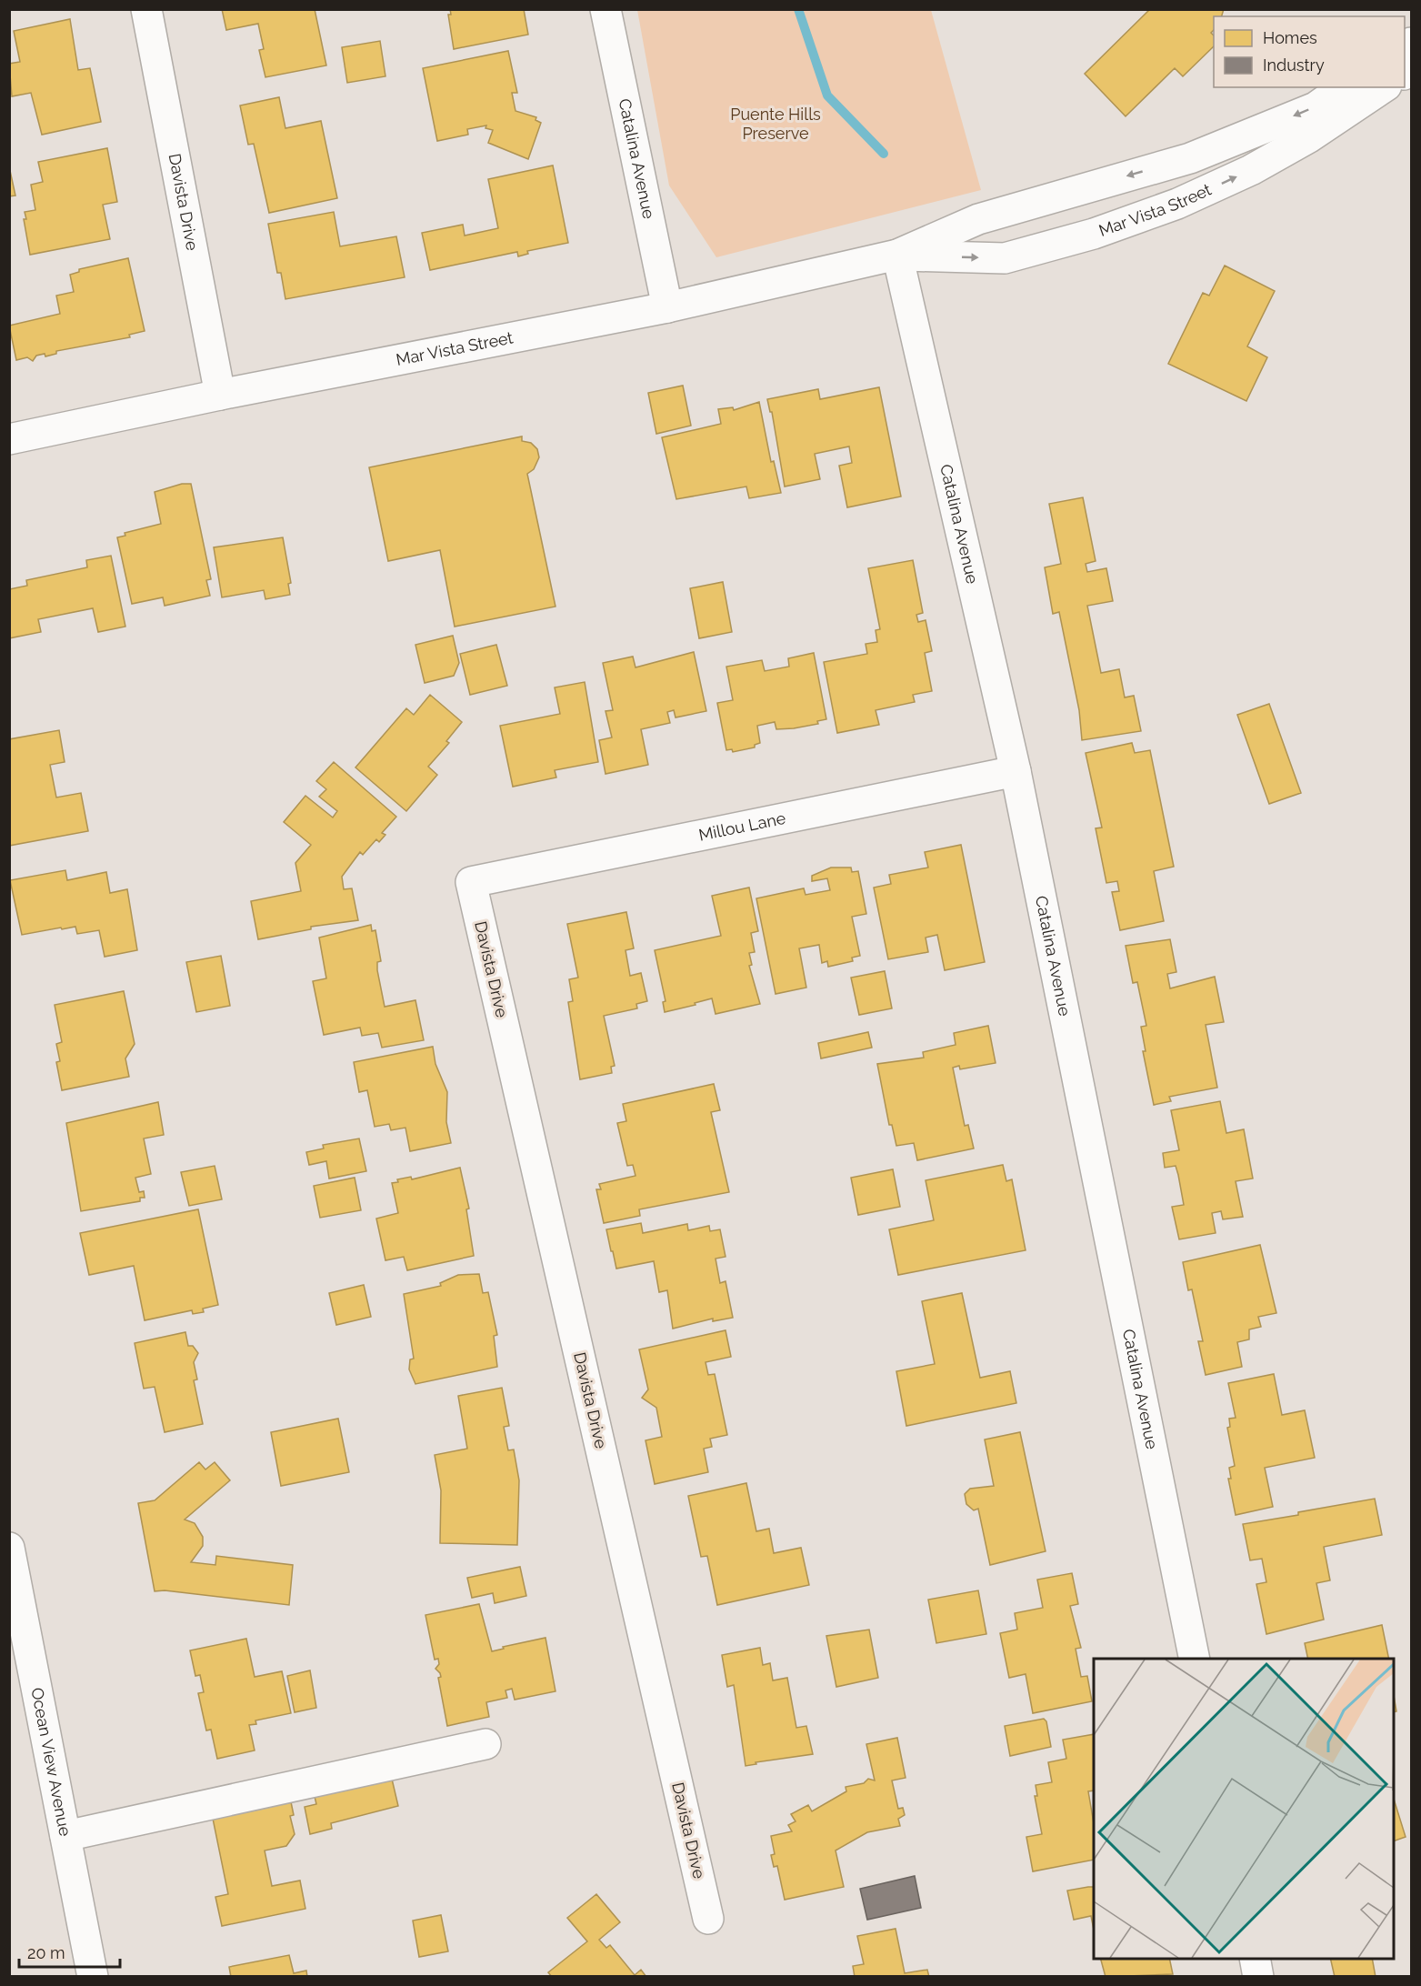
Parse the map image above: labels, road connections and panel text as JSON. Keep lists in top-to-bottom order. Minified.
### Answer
{"streets":{"street":["Catalina Avenue","Davista Drive","Mar Vista Street","Millou Lane","Ocean View Avenue"]},"crossings":[["Catalina Avenue","Mar Vista Street"],["Catalina Avenue","Millou Lane"],["Davista Drive","Mar Vista Street"],["Davista Drive","Millou Lane"]],"parks":["Puente Hills Preserve"],"legend":["Homes","Industry"],"scale_bar":"20 m"}
